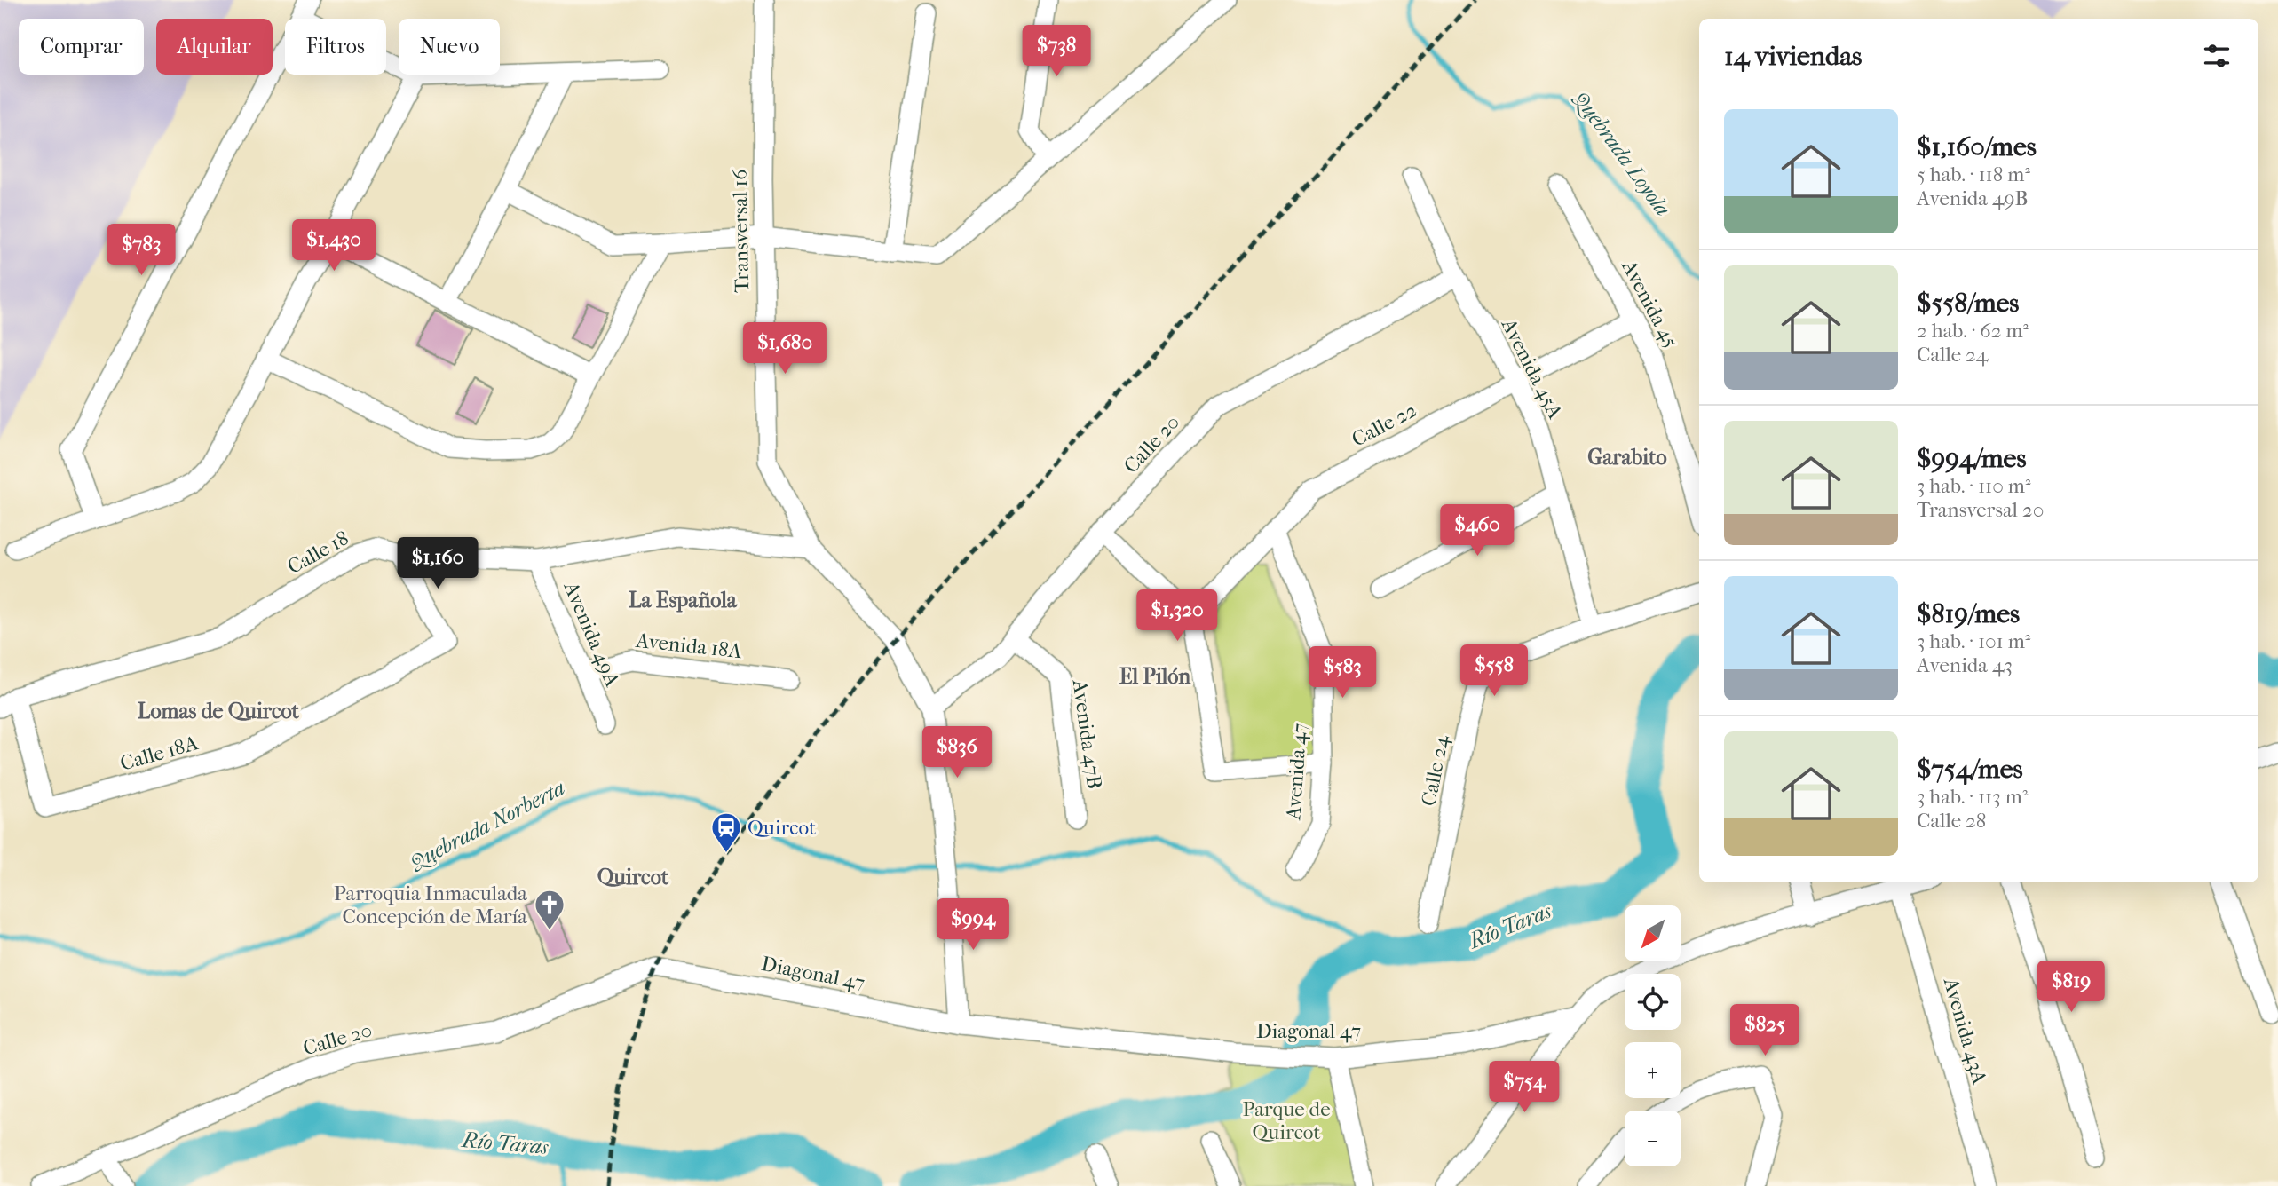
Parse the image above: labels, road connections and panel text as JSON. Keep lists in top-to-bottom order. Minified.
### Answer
{"streets":{"street":["Transversal 16","Avenida 45","Avenida 45A","Calle 22","Calle 20","Calle 18","Avenida 49A","Avenida 18A","Avenida 47B","Calle 18A","Calle 24","Avenida 47","Diagonal 47","Avenida 43A"]},"crossings":[["Transversal 16","Calle 20"],["Transversal 16","Calle 18"],["Avenida 45","Calle 22"],["Avenida 45A","Calle 22"],["Avenida 45A","Calle 20"],["Avenida 45A","Calle 24"],["Calle 22","Avenida 47"],["Calle 20","Avenida 47B"],["Calle 20","Diagonal 47"],["Calle 18","Avenida 49A"],["Calle 18","Calle 18A"],["Avenida 49A","Avenida 18A"]],"districts":["Garabito","La Española","El Pilón","Lomas de Quircot","Quircot"],"water":["Quebrada Loyola","Quebrada Norberta","Río Taras"],"parks":["Parque de Quircot"],"places":{"station":["Quircot"],"church":["Parroquia Inmaculada Concepción de María"]},"north":"bottom left","page":{"chip":["Comprar","Alquilar","Filtros","Nuevo"],"heading":"14 viviendas","price":["$738","$1,430","$783","$1,680","$460","$1,160","$1,320","$558","$583","$836","$994","$819","$825","$754"],"list":[{"name":"$1,160/mes","note":"5 hab. · 118 m² · Avenida 49B"},{"name":"$558/mes","note":"2 hab. · 62 m² · Calle 24"},{"name":"$994/mes","note":"3 hab. · 110 m² · Transversal 20"},{"name":"$819/mes","note":"3 hab. · 101 m² · Avenida 43"},{"name":"$754/mes","note":"3 hab. · 113 m² · Calle 28"}],"map_buttons":["+","−"]}}
